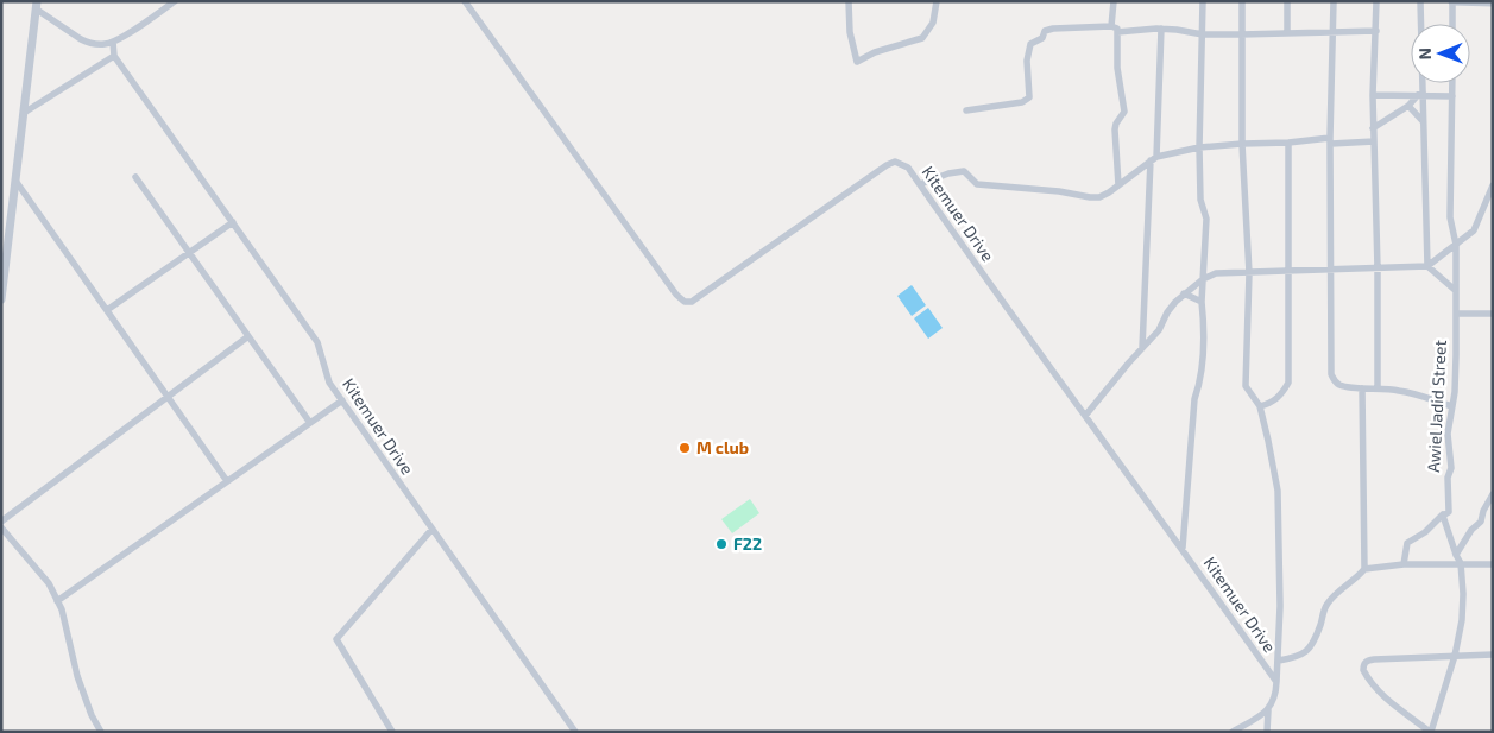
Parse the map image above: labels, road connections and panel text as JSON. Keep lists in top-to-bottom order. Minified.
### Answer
{"streets":{"street":["Kitemuer Drive","Awiel Jadid Street"]},"places":["M club","F22"],"north":"left"}
